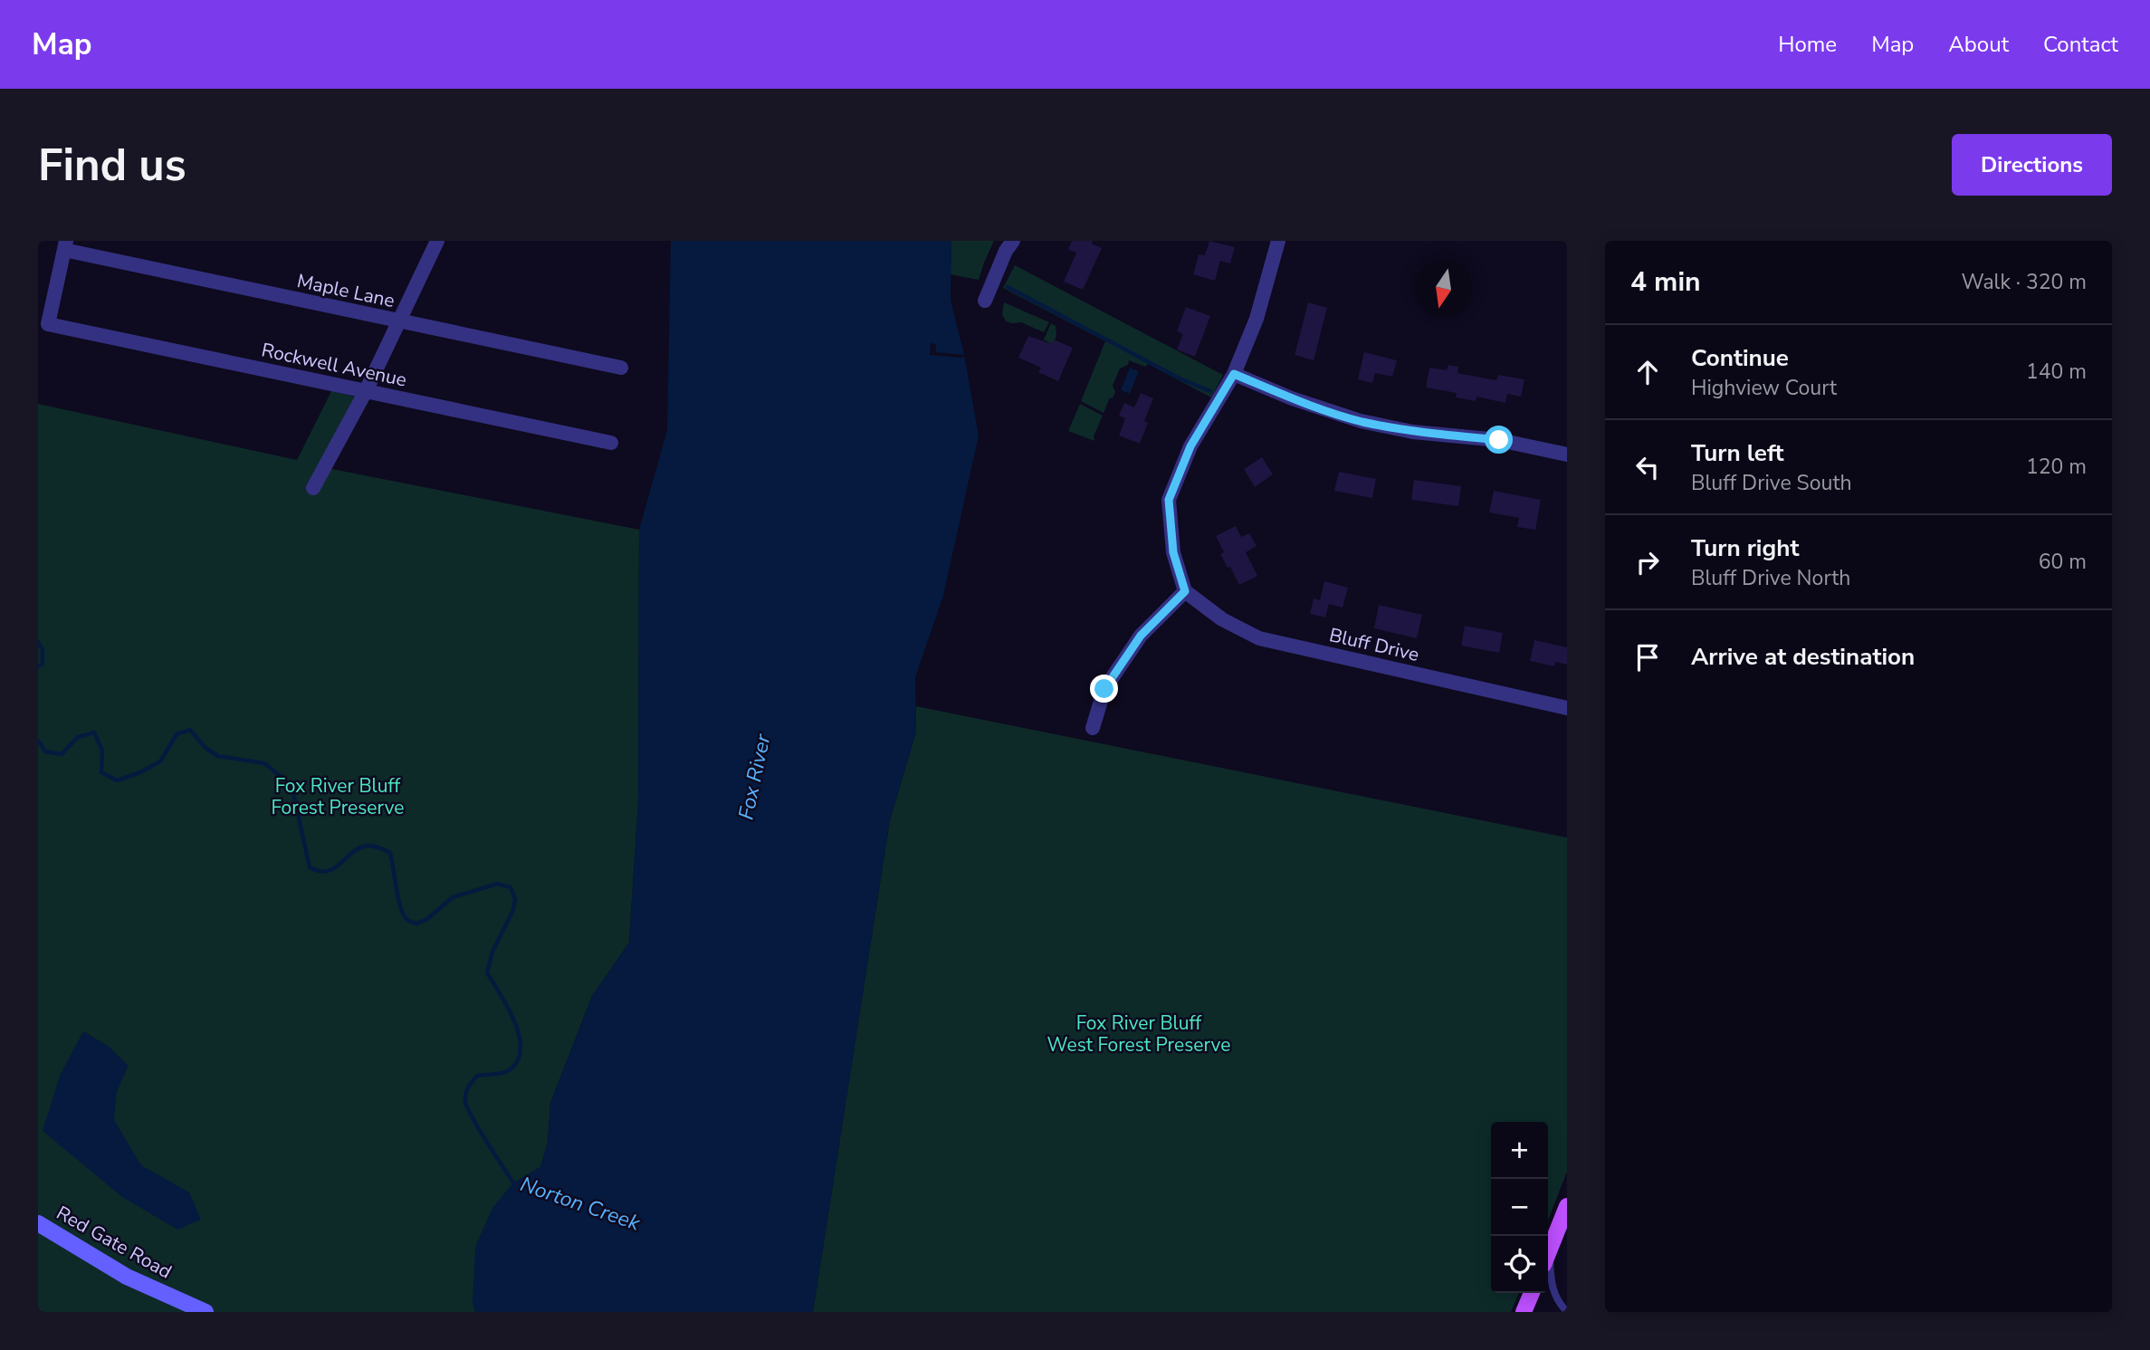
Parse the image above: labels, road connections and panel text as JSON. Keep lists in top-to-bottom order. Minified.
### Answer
{"streets":{"main road":["Red Gate Road"],"street":["Maple Lane","Rockwell Avenue","Bluff Drive"]},"crossings":[["Maple Lane","Rockwell Avenue"]],"water":["Fox River","Norton Creek"],"parks":["Fox River Bluff Forest Preserve","Fox River Bluff West Forest Preserve"],"north":"bottom","page":{"header":"Map","nav":["Home","Map","About","Contact"],"buttons":"Directions","title":"Find us","heading":["4 min","Walk · 320 m"],"list":[["Continue","Highview Court","140 m"],["Turn left","Bluff Drive South","120 m"],["Turn right","Bluff Drive North","60 m"],"Arrive at destination"],"map_buttons":["+","−"]}}
